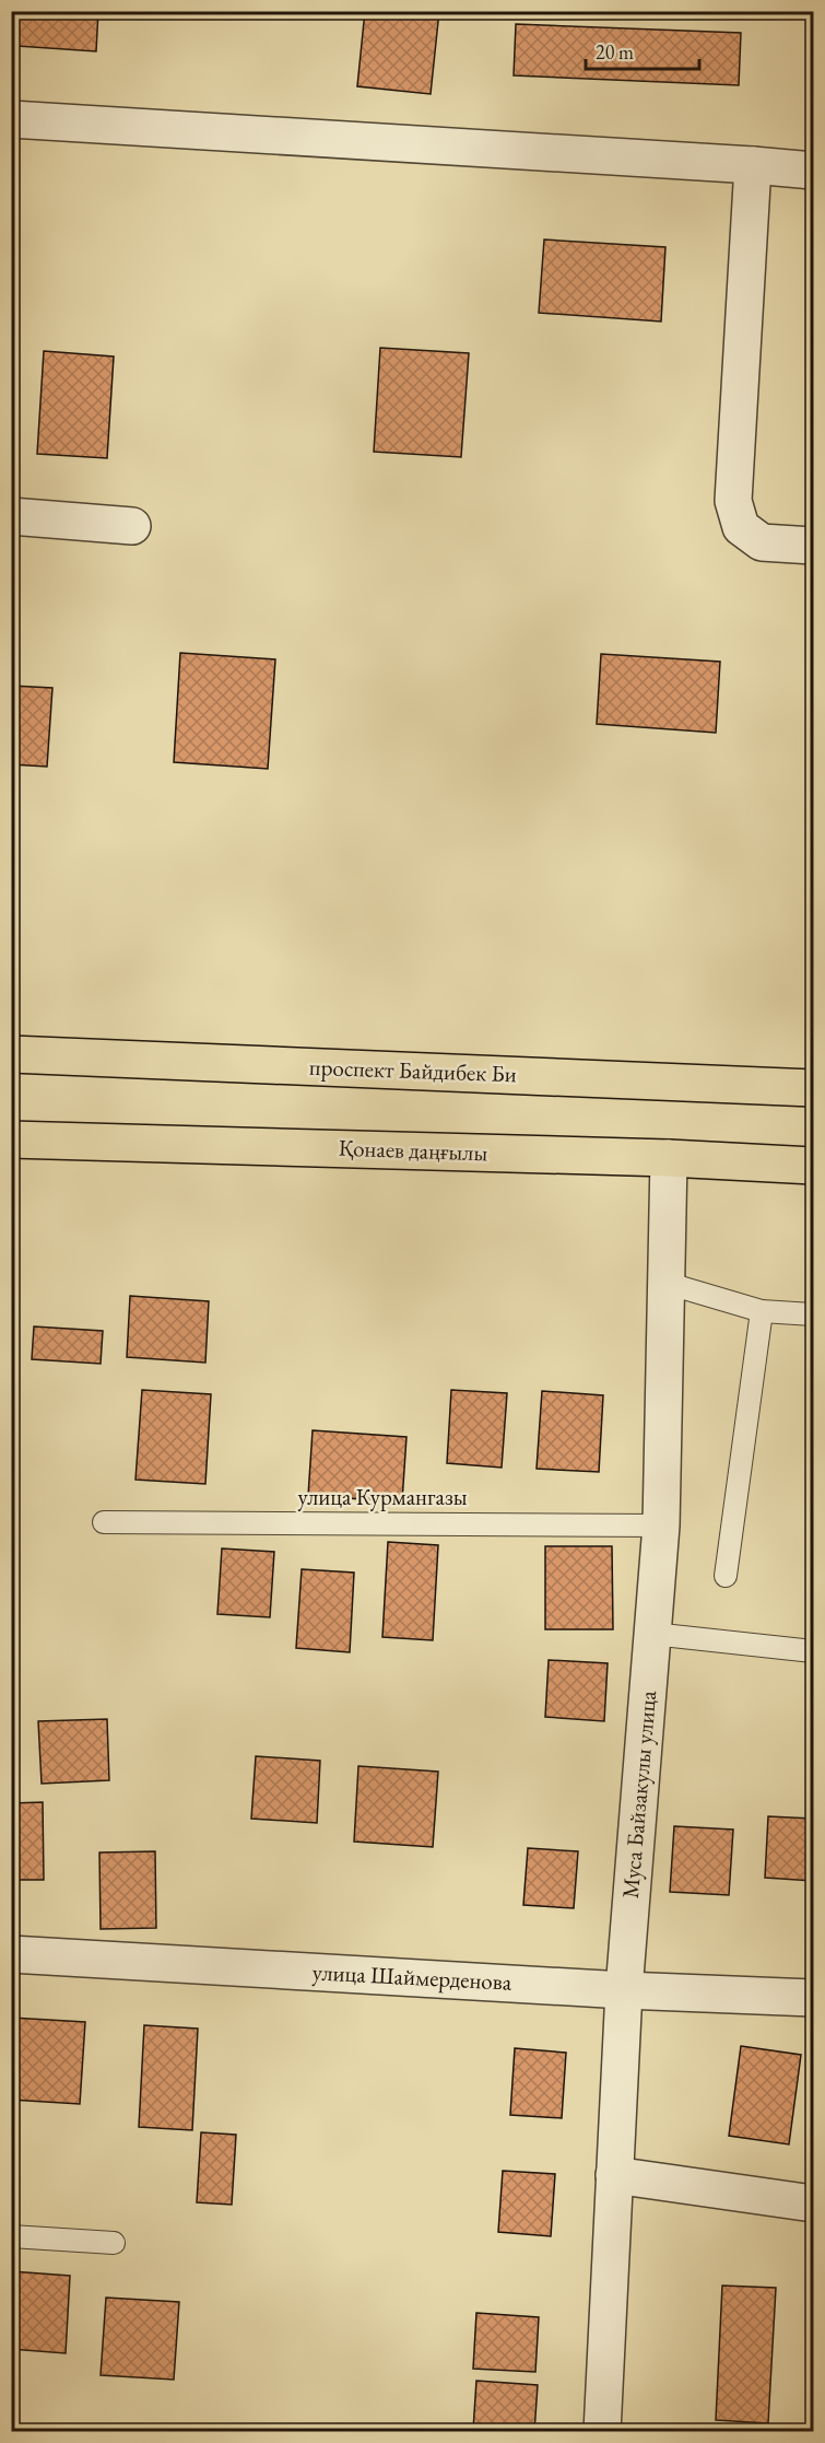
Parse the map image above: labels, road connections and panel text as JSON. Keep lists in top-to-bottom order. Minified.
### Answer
{"streets":{"main road":["проспект Байдибек Би","Қонаев даңғылы"],"street":["Муса Байзакулы улица","улица Шаймерденова"],"lane":["улица Курмангазы"]},"crossings":[["Қонаев даңғылы","Муса Байзакулы улица"],["улица Курмангазы","Муса Байзакулы улица"],["Муса Байзакулы улица","улица Шаймерденова"]],"scale_bar":"20 m"}
